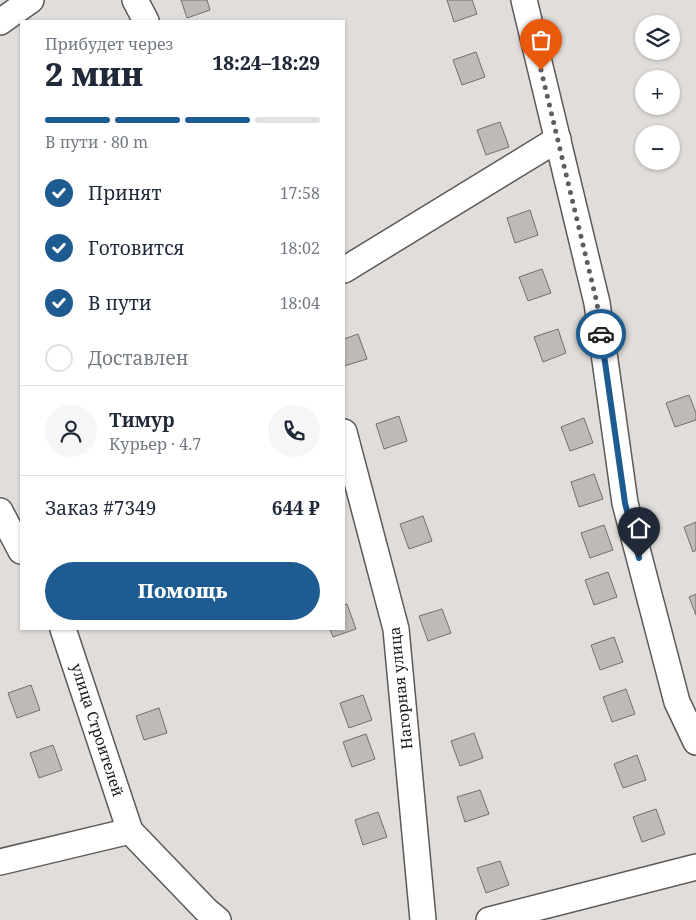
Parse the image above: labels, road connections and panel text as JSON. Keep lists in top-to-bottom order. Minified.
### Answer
{"streets":{"lane":["Нагорная улица","улица Строителей"]},"page":{"map_buttons":["+","−"],"heading":["2 мин","Прибудет через","18:24–18:29"],"panel":["Тимур","Курьер · 4.7","Заказ #7349","644 ₽"],"bar":"В пути · 80 m","list":[["Принят","17:58"],["Готовится","18:02"],["В пути","18:04"],"Доставлен"],"buttons":"Помощь"}}
